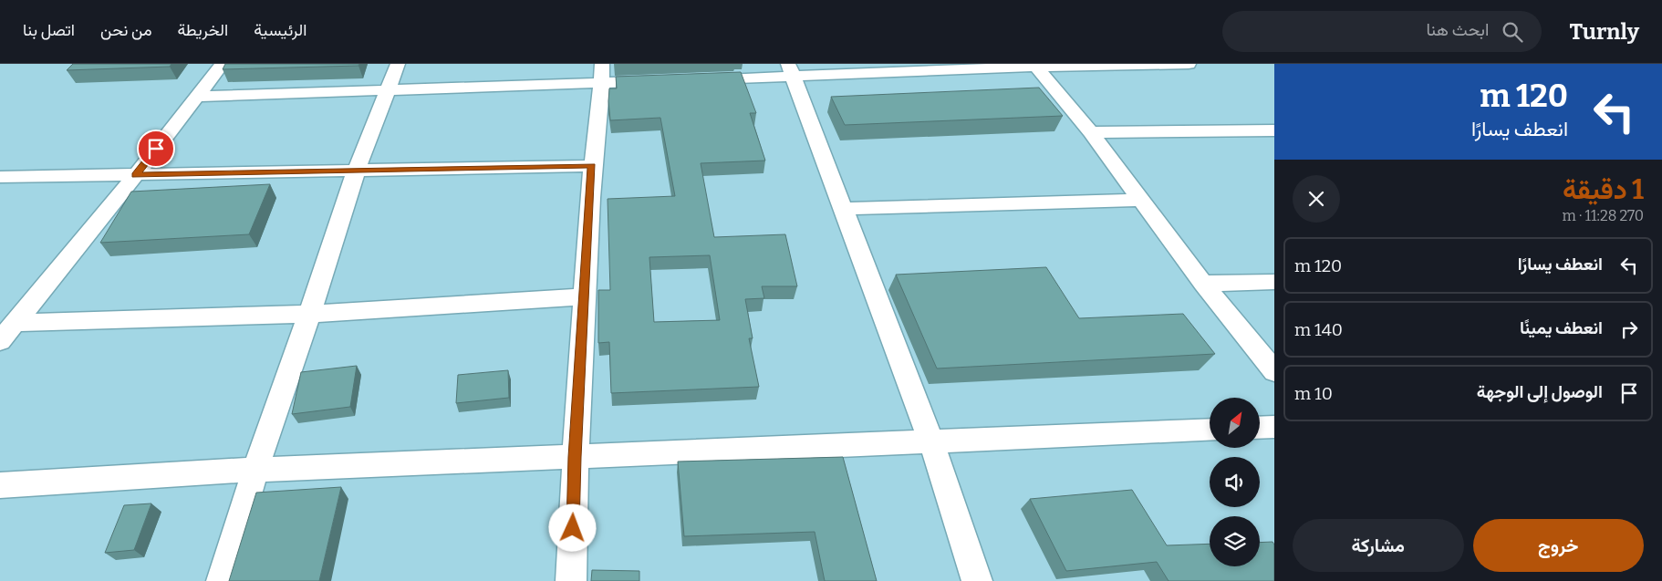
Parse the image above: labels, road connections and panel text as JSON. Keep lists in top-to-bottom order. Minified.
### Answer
{"north":"top right","page":{"header":"Turnly","search":"ابحث هنا","nav":["الرئيسية","الخريطة","من نحن","اتصل بنا"],"turn":["120 m","انعطف يسارًا"],"heading":["1 دقيقة","270 m · 11:28"],"list":[{"name":"انعطف يسارًا","value":"120 m"},{"name":"انعطف يمينًا","value":"140 m"},{"name":"الوصول إلى الوجهة","value":"10 m"}],"buttons":["خروج","مشاركة"]}}
